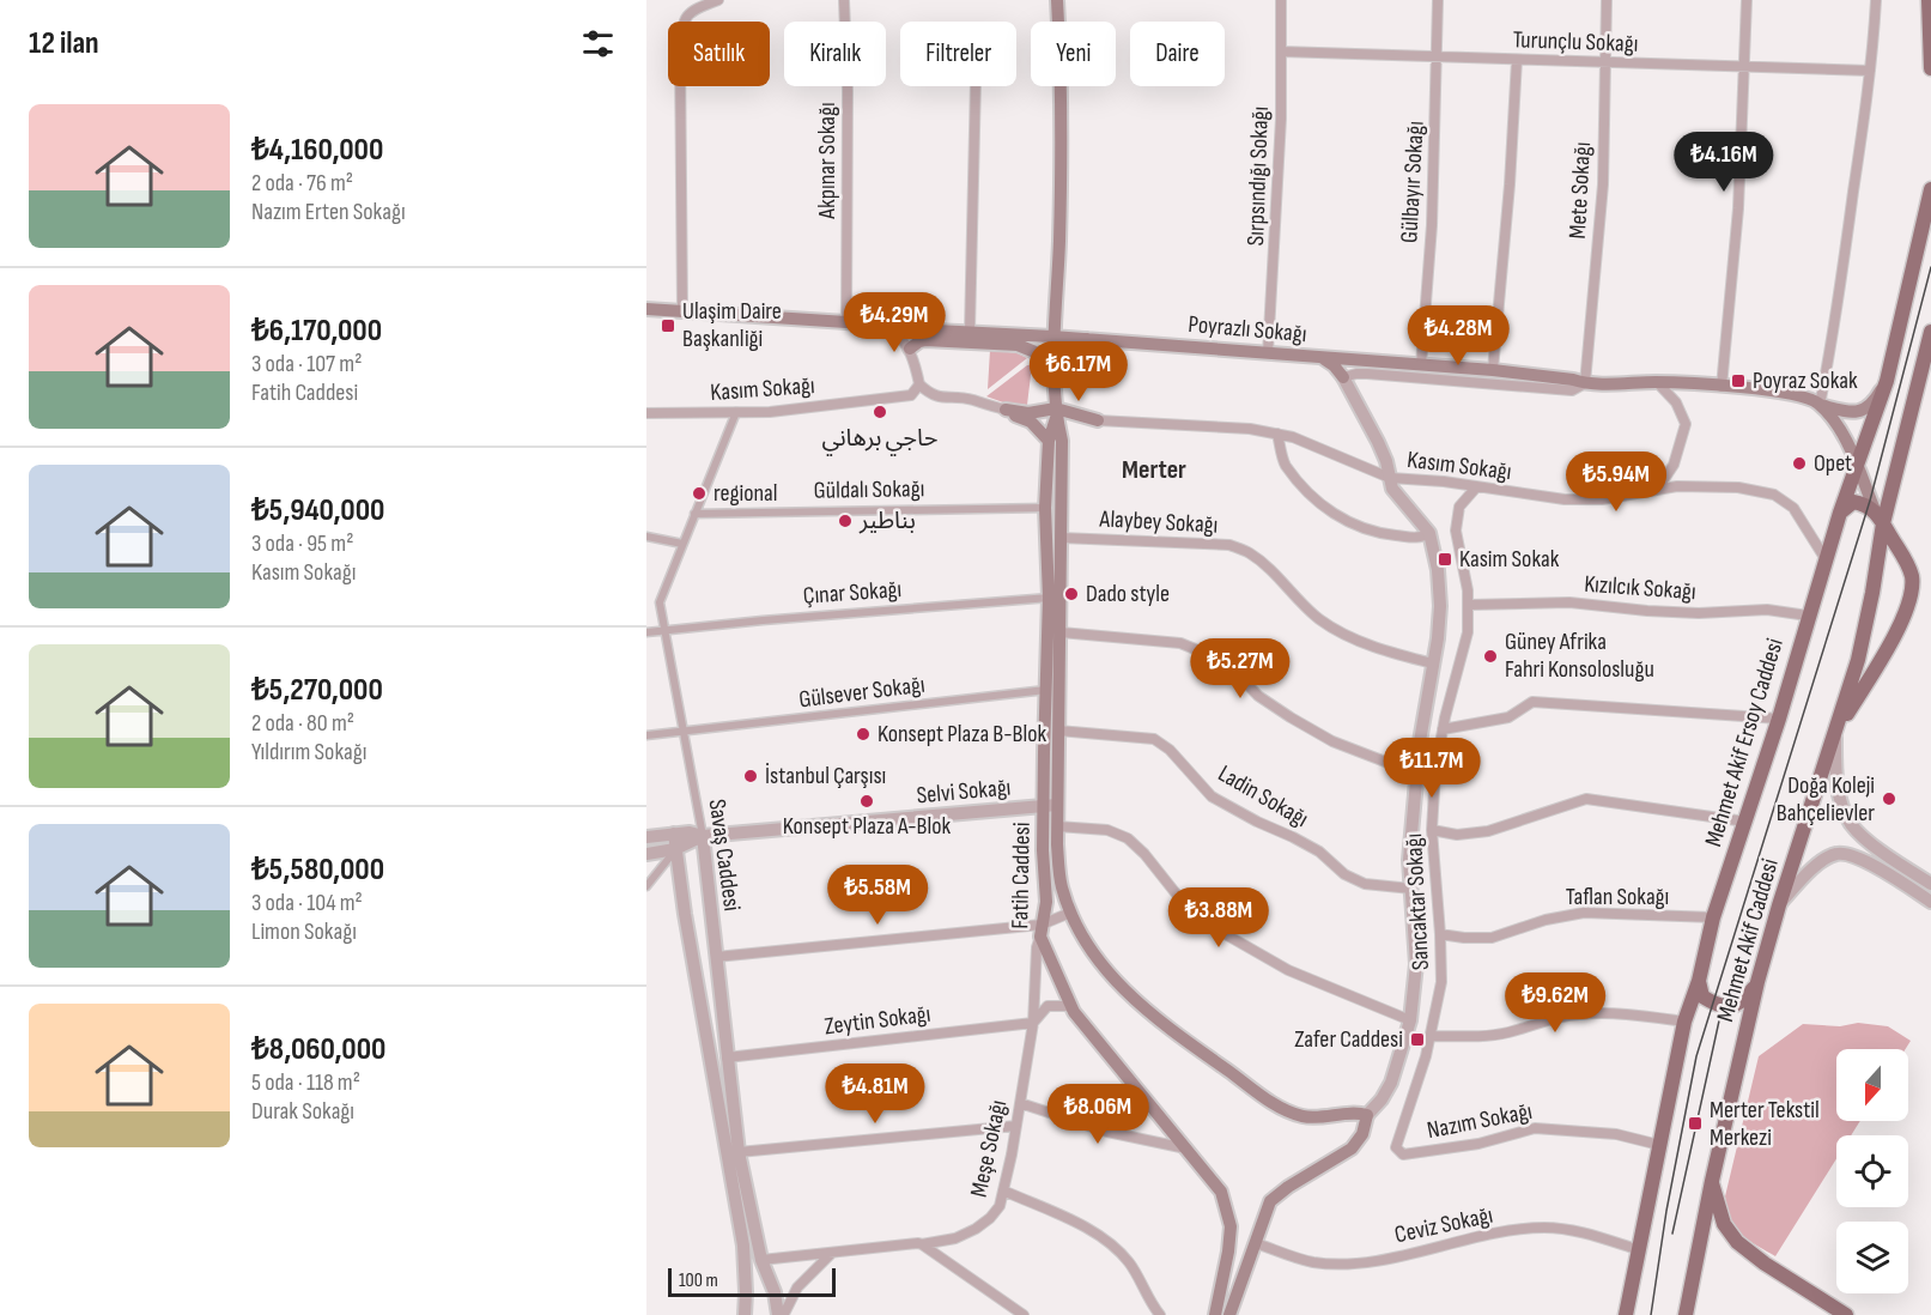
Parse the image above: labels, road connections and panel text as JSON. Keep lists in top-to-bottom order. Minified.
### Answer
{"streets":{"main road":["Poyrazlı Sokağı","Mehmet Akif Ersoy Caddesi","Fatih Caddesi","Mehmet Akif Caddesi"],"street":["Turunçlu Sokağı","Akpınar Sokağı","Sırpsındığı Sokağı","Gülbayır Sokağı","Mete Sokağı","Kasım Sokağı","Güldalı Sokağı","Alaybey Sokağı","Kızılcık Sokağı","Çınar Sokağı","Gülsever Sokağı","Selvi Sokağı","Ladin Sokağı","Savaş Caddesi","Taflan Sokağı","Sancaktar Sokağı","Zeytin Sokağı","Nazım Sokağı","Meşe Sokağı","Ceviz Sokağı"]},"crossings":[["Turunçlu Sokağı","Sırpsındığı Sokağı"],["Turunçlu Sokağı","Gülbayır Sokağı"],["Turunçlu Sokağı","Mete Sokağı"],["Akpınar Sokağı","Poyrazlı Sokağı"],["Sırpsındığı Sokağı","Poyrazlı Sokağı"],["Gülbayır Sokağı","Poyrazlı Sokağı"],["Mete Sokağı","Poyrazlı Sokağı"],["Poyrazlı Sokağı","Mehmet Akif Ersoy Caddesi"],["Poyrazlı Sokağı","Fatih Caddesi"],["Kasım Sokağı","Mehmet Akif Ersoy Caddesi"],["Kasım Sokağı","Savaş Caddesi"],["Kasım Sokağı","Sancaktar Sokağı"],["Güldalı Sokağı","Savaş Caddesi"],["Güldalı Sokağı","Fatih Caddesi"],["Alaybey Sokağı","Fatih Caddesi"],["Kızılcık Sokağı","Mehmet Akif Ersoy Caddesi"],["Kızılcık Sokağı","Sancaktar Sokağı"],["Çınar Sokağı","Savaş Caddesi"],["Çınar Sokağı","Fatih Caddesi"],["Gülsever Sokağı","Savaş Caddesi"],["Gülsever Sokağı","Fatih Caddesi"],["Mehmet Akif Ersoy Caddesi","Taflan Sokağı"],["Mehmet Akif Ersoy Caddesi","Nazım Sokağı"],["Mehmet Akif Ersoy Caddesi","Ceviz Sokağı"],["Selvi Sokağı","Savaş Caddesi"],["Selvi Sokağı","Fatih Caddesi"],["Ladin Sokağı","Fatih Caddesi"],["Savaş Caddesi","Zeytin Sokağı"],["Savaş Caddesi","Meşe Sokağı"],["Fatih Caddesi","Meşe Sokağı"],["Taflan Sokağı","Sancaktar Sokağı"],["Sancaktar Sokağı","Nazım Sokağı"],["Zeytin Sokağı","Meşe Sokağı"]],"districts":["Merter"],"places":{"transit":["Ulaşim Daire Başkanliği","Poyraz Sokak","Kasim Sokak","Zafer Caddesi","Merter Tekstil Merkezi"],"other":["حاجي برهاني","Opet","regional","بناطير","Dado style","Güney Afrika Fahri Konsolosluğu","Konsept Plaza B-Blok","İstanbul Çarşısı","Doğa Koleji Bahçelievler","Konsept Plaza A-Blok"]},"scale_bar":"100 m","north":"bottom","page":{"heading":"12 ilan","chip":["Satılık","Kiralık","Filtreler","Yeni","Daire"],"list":[{"name":"₺4,160,000","note":"2 oda · 76 m² · Nazım Erten Sokağı"},{"name":"₺6,170,000","note":"3 oda · 107 m² · Fatih Caddesi"},{"name":"₺5,940,000","note":"3 oda · 95 m² · Kasım Sokağı"},{"name":"₺5,270,000","note":"2 oda · 80 m² · Yıldırım Sokağı"},{"name":"₺5,580,000","note":"3 oda · 104 m² · Limon Sokağı"},{"name":"₺8,060,000","note":"5 oda · 118 m² · Durak Sokağı"}],"price":["₺4.16M","₺4.29M","₺4.28M","₺6.17M","₺5.94M","₺5.27M","₺11.7M","₺5.58M","₺3.88M","₺9.62M","₺4.81M","₺8.06M"],"scale":"100 m"}}
